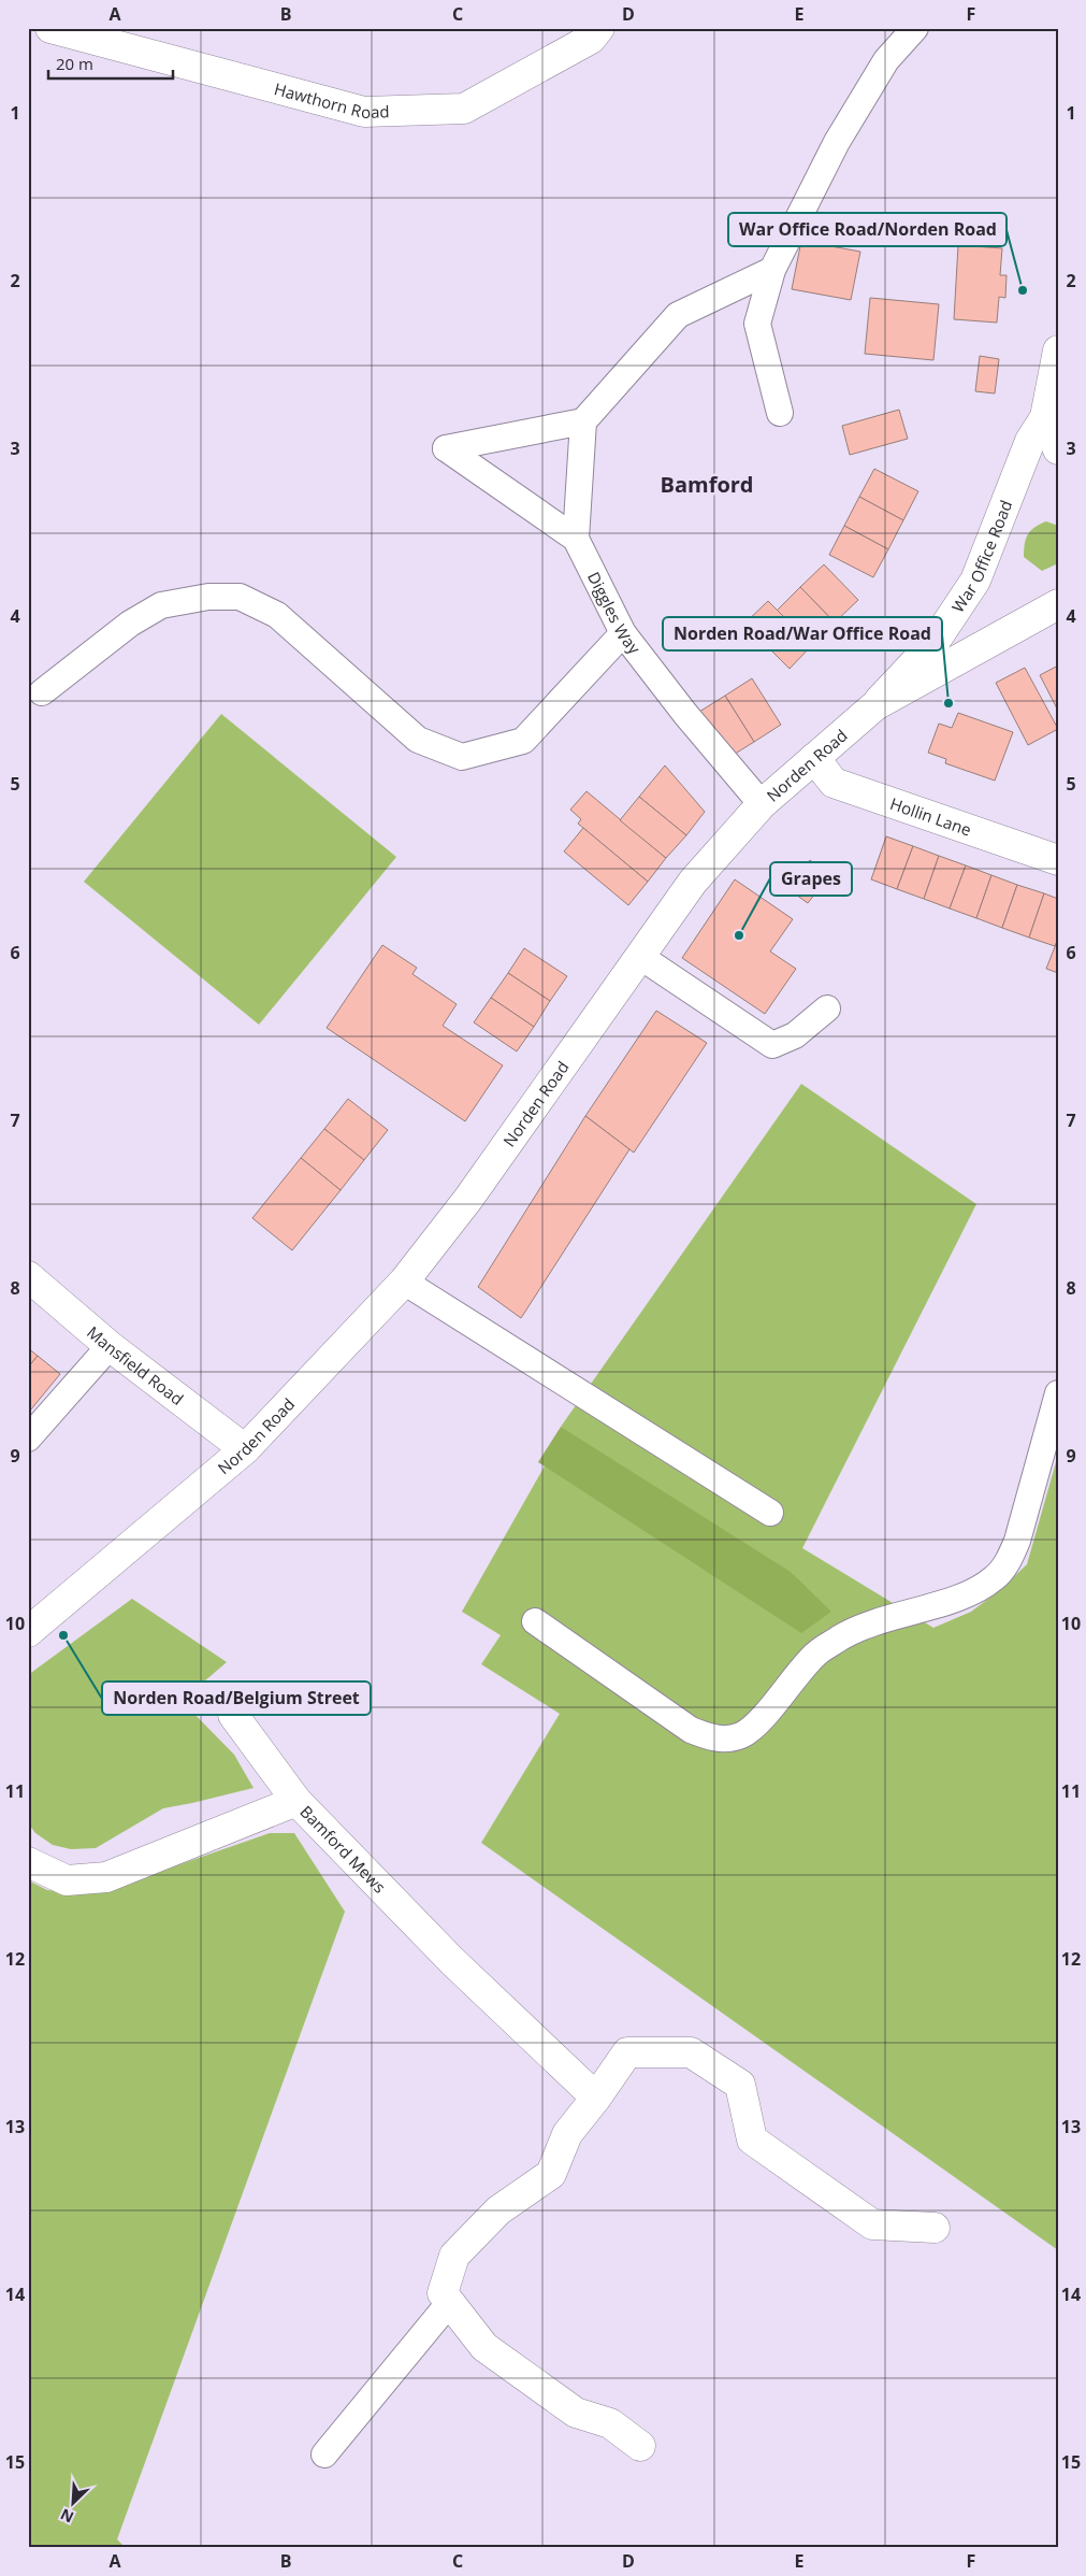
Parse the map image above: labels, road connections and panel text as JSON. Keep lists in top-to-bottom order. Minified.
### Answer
{"streets":{"street":["Hawthorn Road","War Office Road","Norden Road","Hollin Lane","Mansfield Road","Bamford Mews"],"lane":["Diggles Way"]},"crossings":[["War Office Road","Norden Road"],["Diggles Way","Norden Road"],["Norden Road","Hollin Lane"],["Norden Road","Mansfield Road"]],"districts":["Bamford"],"places":["War Office Road/Norden Road","Norden Road/War Office Road","Grapes","Norden Road/Belgium Street"],"scale_bar":"20 m","north":"bottom left","grid":{"columns":["A","B","C","D","E","F"],"rows":["1","2","3","4","5","6","7","8","9","10","11","12","13","14","15"]}}
